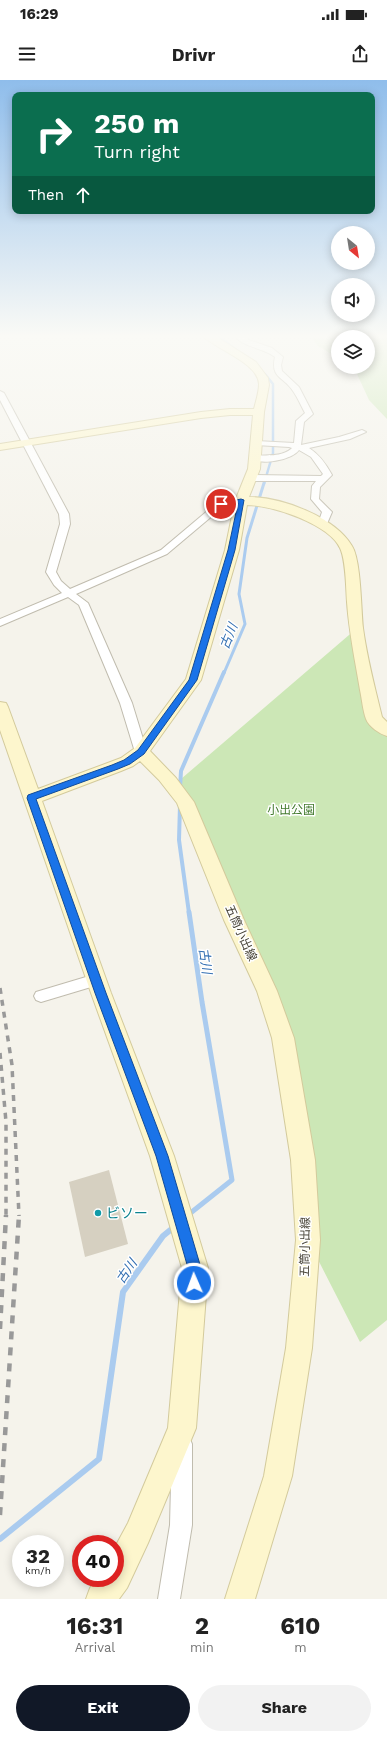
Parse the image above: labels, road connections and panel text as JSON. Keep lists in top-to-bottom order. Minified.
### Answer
{"streets":{"street":["五筒小出線"]},"water":["古川"],"parks":["小出公園"],"places":["ビソー"],"north":"bottom right","page":{"status":"16:29","header":"Drivr","turn":["250 m","Turn right"],"then":"Then","speed":"32 km/h","limit":"40","eta":["16:31","Arrival","2","min","610","m"],"buttons":["Exit","Share"]}}
